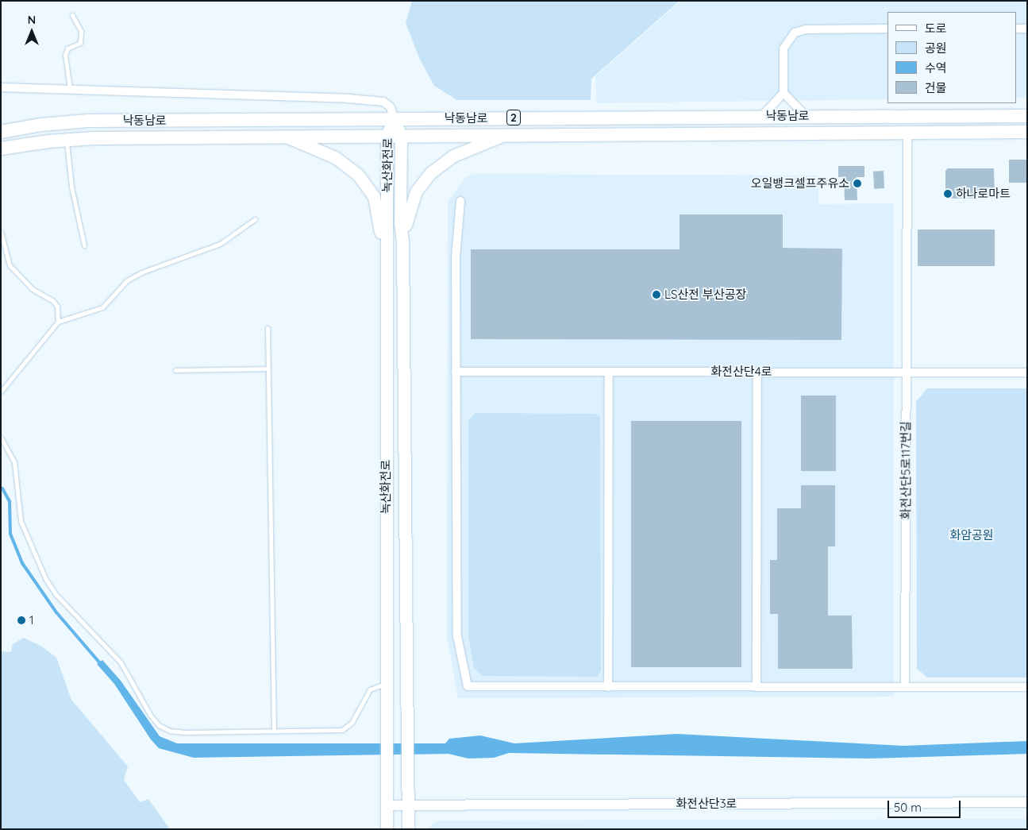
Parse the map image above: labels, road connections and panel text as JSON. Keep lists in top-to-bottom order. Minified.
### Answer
{"streets":{"main road":["낙동남로","2","녹산화전로"],"street":["화전산단4로","화전산단5로117번길","화전산단3로"]},"crossings":[["낙동남로","녹산화전로"],["낙동남로","화전산단5로117번길"],["녹산화전로","화전산단3로"],["화전산단4로","화전산단5로117번길"]],"parks":["화암공원"],"places":["오일뱅크셀프주유소","하나로마트","LS산전 부산공장","1"],"legend":["도로","공원","수역","건물"],"scale_bar":"50 m","north":"top"}
